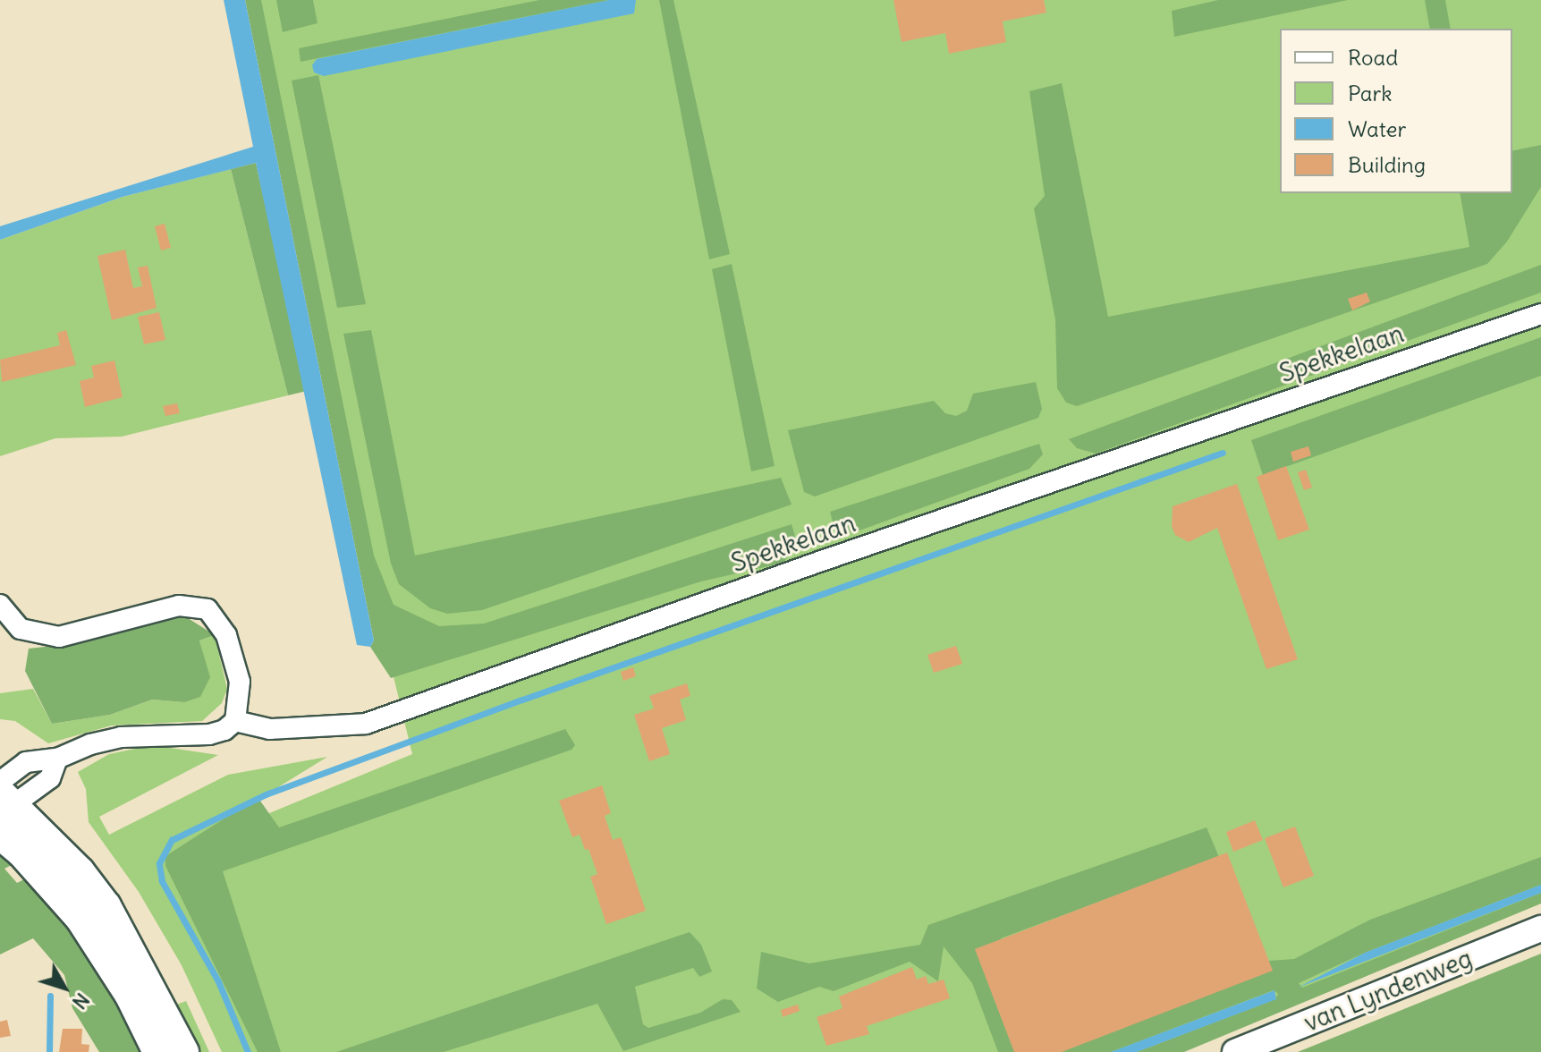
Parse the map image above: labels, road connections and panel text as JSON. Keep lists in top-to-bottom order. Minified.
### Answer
{"streets":{"street":["Spekkelaan","van Lyndenweg"]},"legend":["Road","Park","Water","Building"],"north":"bottom right"}
